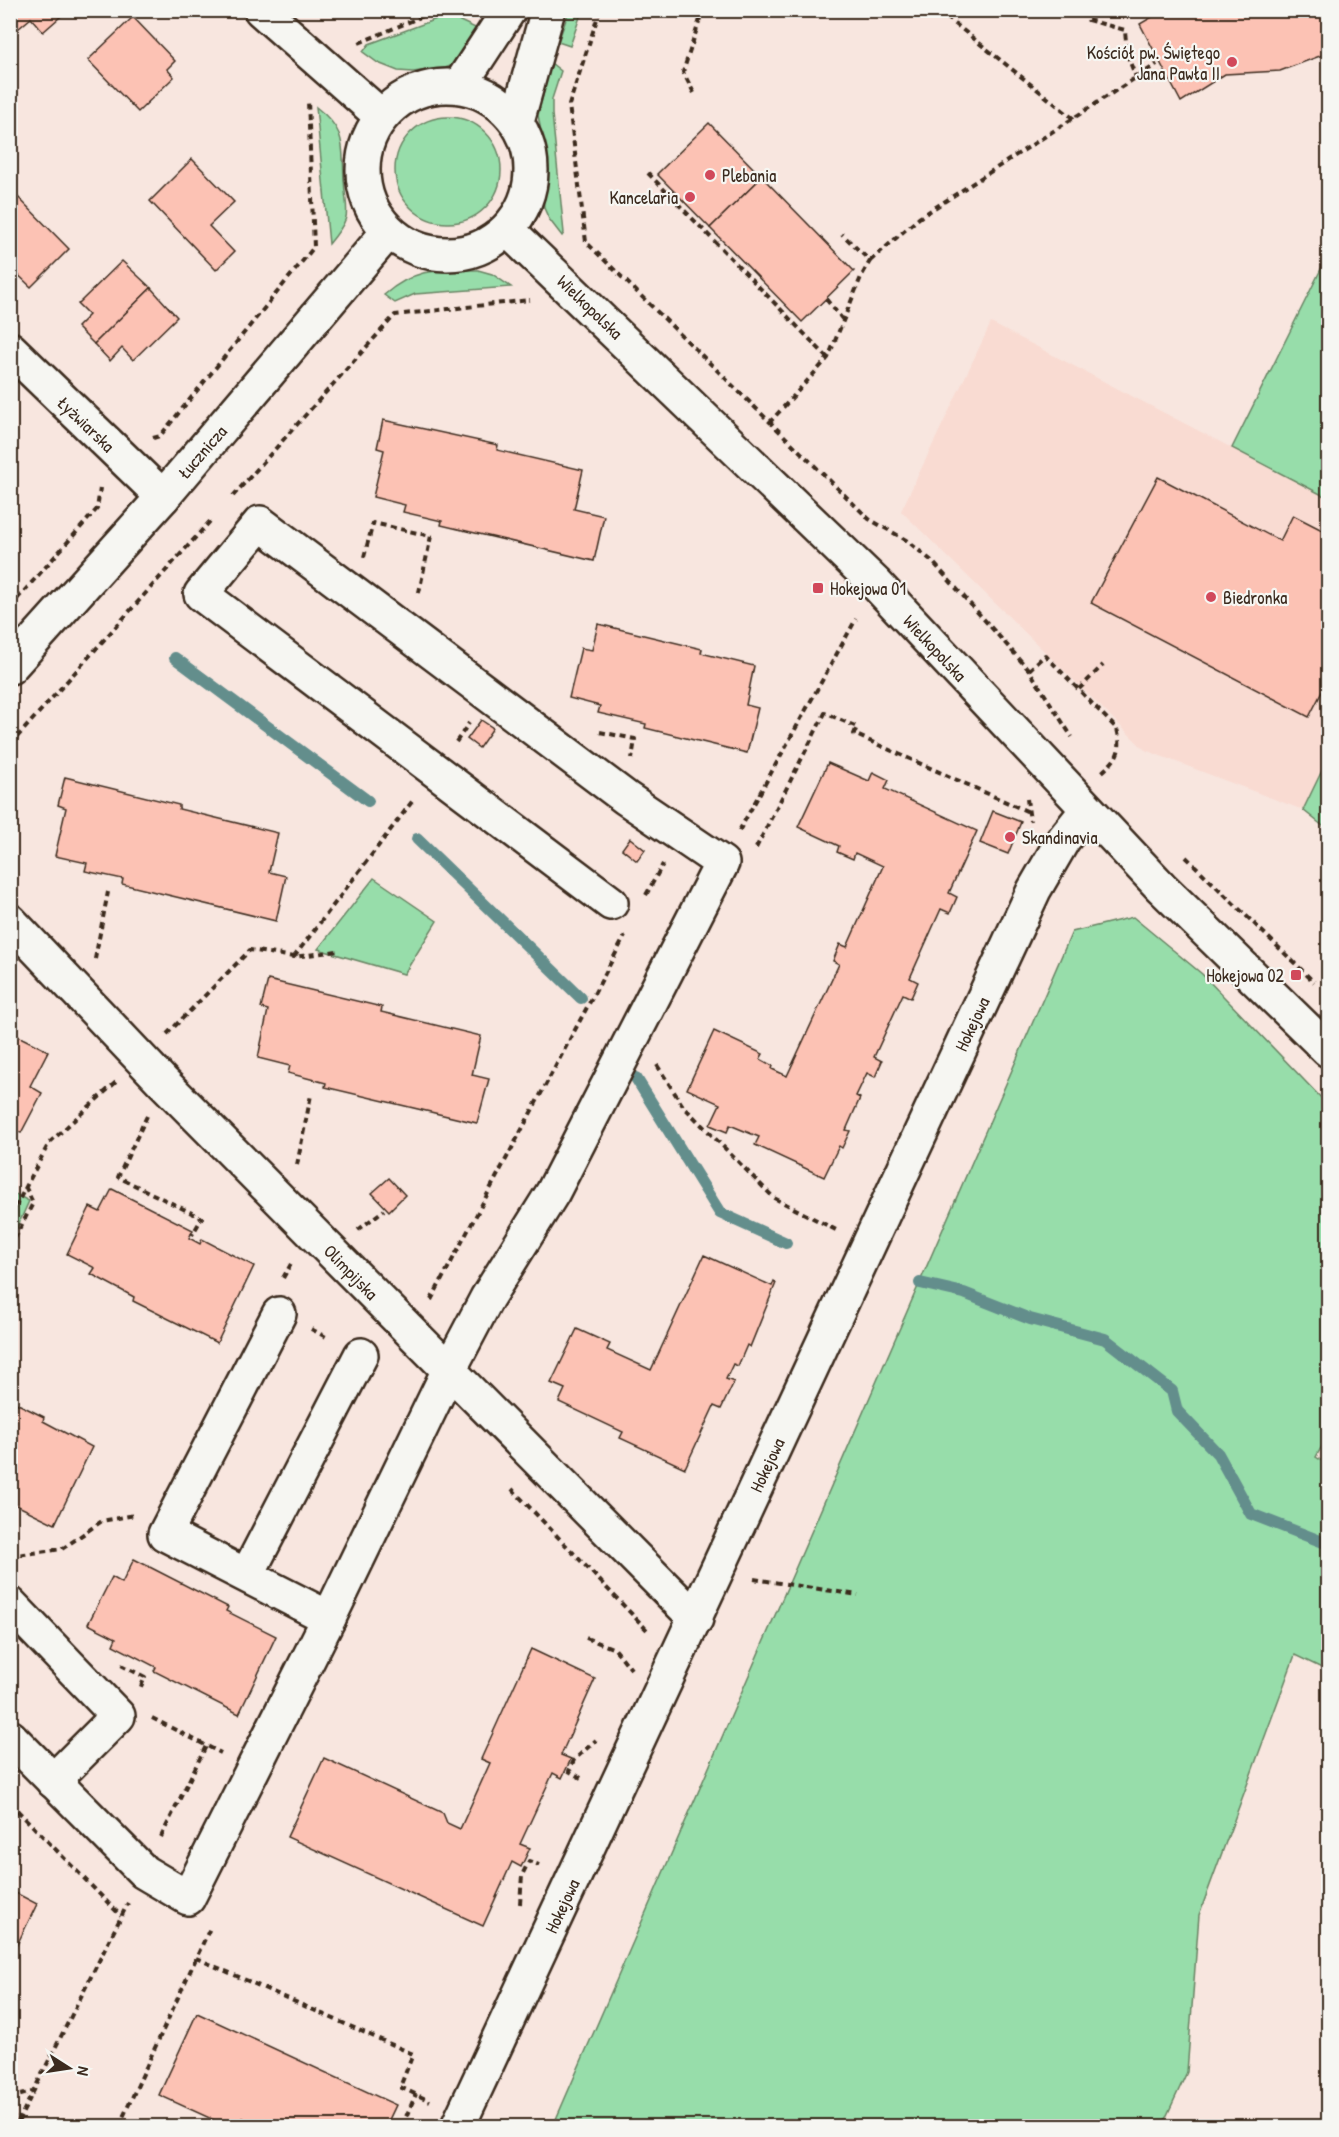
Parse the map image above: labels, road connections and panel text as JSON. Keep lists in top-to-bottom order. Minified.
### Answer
{"streets":{"street":["Wielkopolska","Łyżwiarska","Łucznicza","Hokejowa","Olimpijska"]},"crossings":[["Wielkopolska","Łucznicza"],["Wielkopolska","Hokejowa"],["Łyżwiarska","Łucznicza"],["Hokejowa","Olimpijska"]],"places":{"other":["Kościół pw. Świętego Jana Pawła II","Plebania","Kancelaria","Biedronka","Skandinavia"],"transit":["Hokejowa 01","Hokejowa 02"]},"north":"right"}
